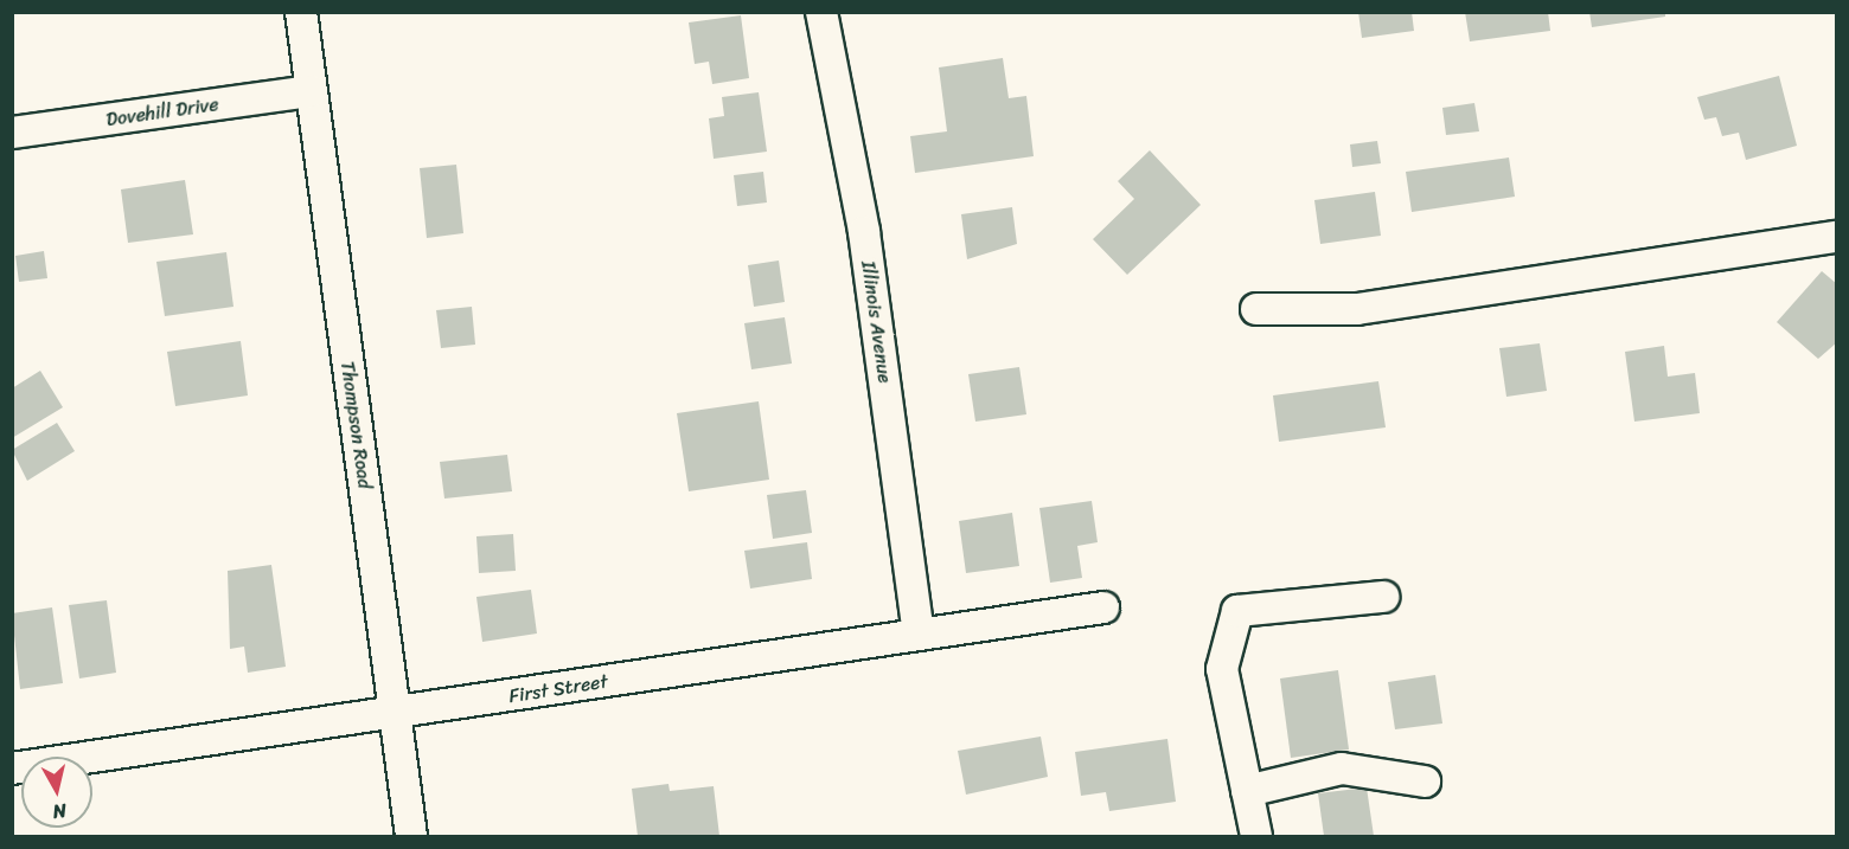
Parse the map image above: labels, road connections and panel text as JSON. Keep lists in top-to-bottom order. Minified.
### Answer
{"streets":{"street":["Dovehill Drive","Illinois Avenue","Thompson Road","First Street"]},"crossings":[["Dovehill Drive","Thompson Road"],["Illinois Avenue","First Street"],["Thompson Road","First Street"]],"north":"bottom"}
